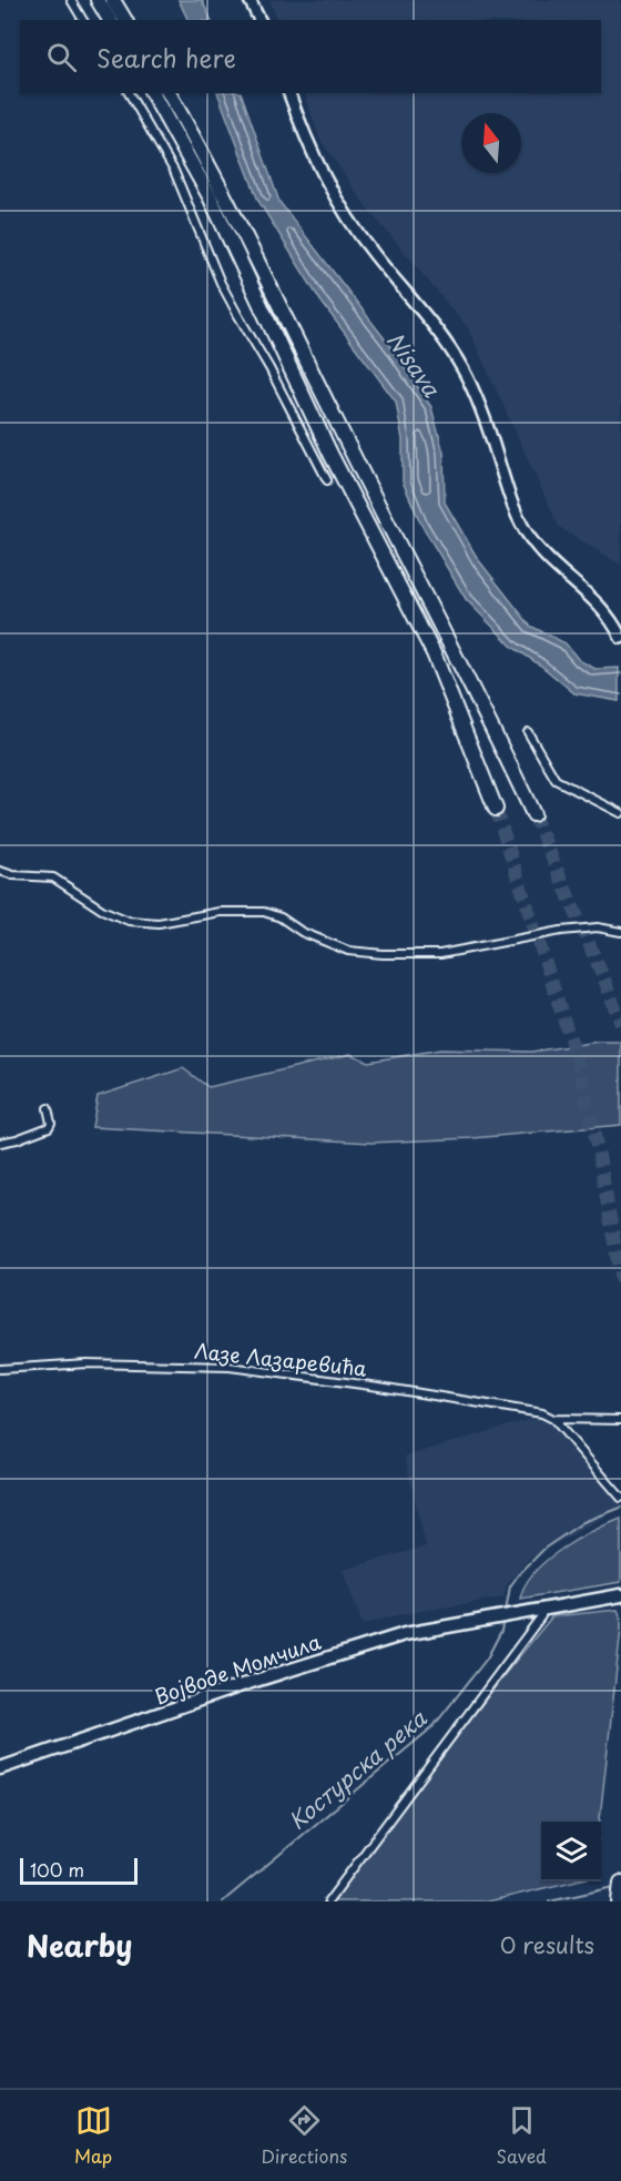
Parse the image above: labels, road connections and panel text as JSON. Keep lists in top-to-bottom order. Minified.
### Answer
{"streets":{"main road":["Војводе Момчила"],"street":["Лазе Лазаревића"]},"water":["Nisava","Костурска река"],"scale_bar":"100 m","north":"top","page":{"search":"Search here","scale":"100 m","heading":["Nearby","0 results"],"nav":["Map","Directions","Saved"]}}
